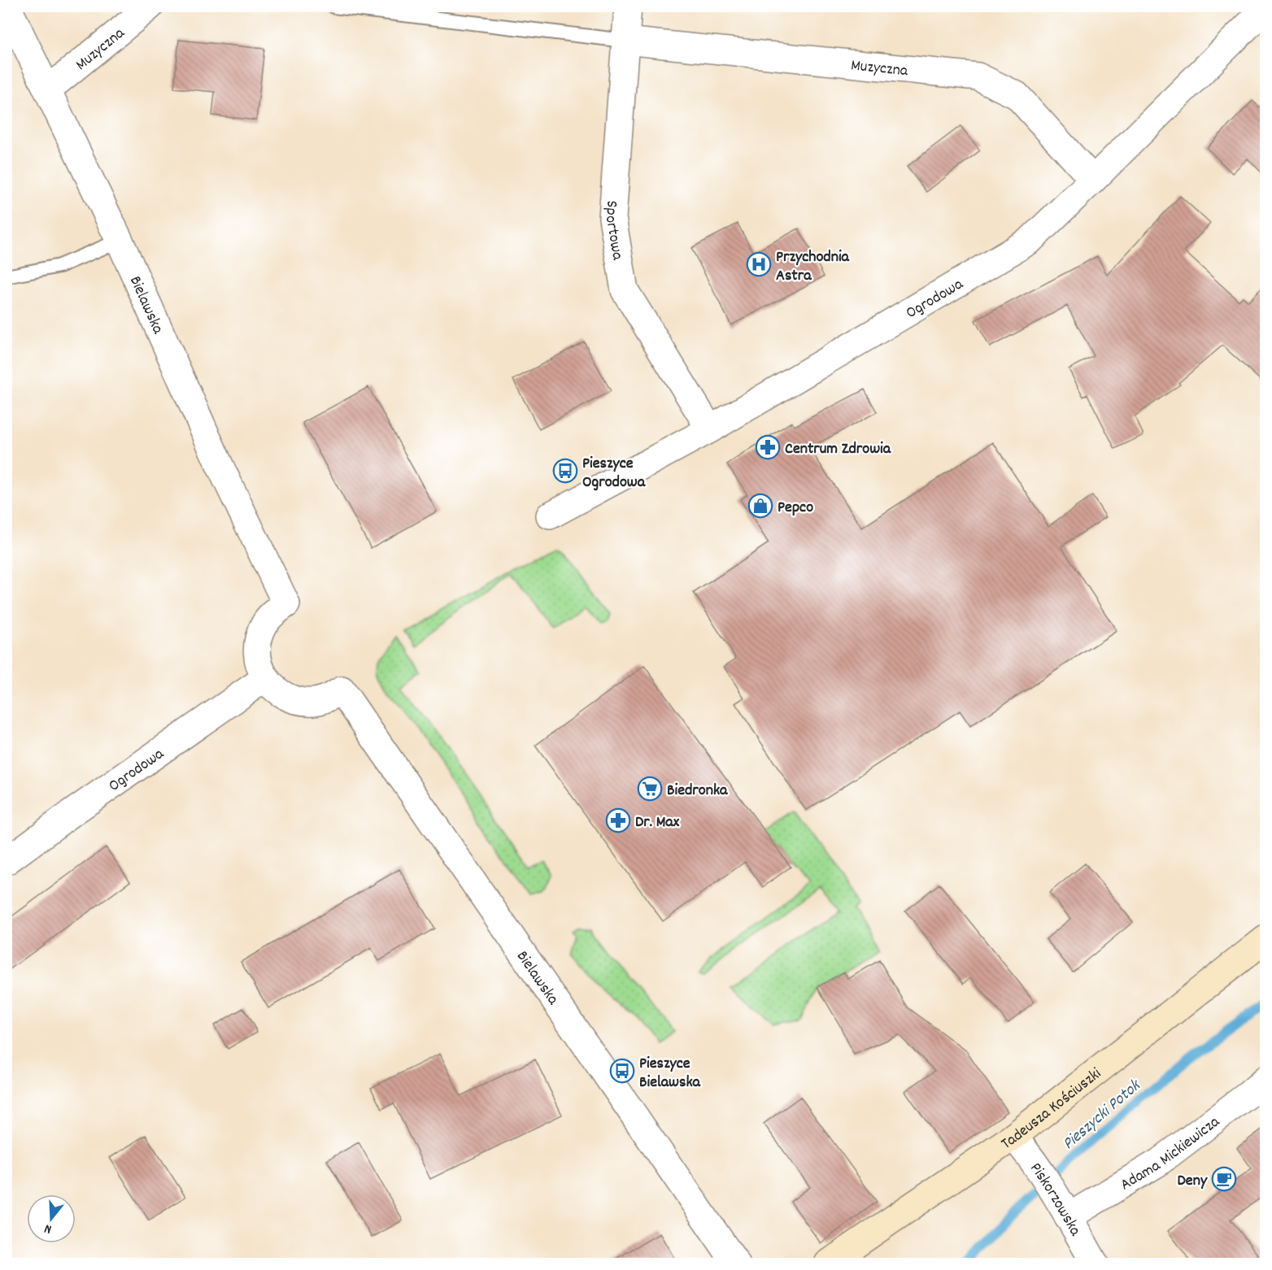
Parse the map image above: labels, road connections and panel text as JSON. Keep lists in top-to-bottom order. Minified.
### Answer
{"streets":{"main road":["Tadeusza Kościuszki"],"street":["Muzyczna","Sportowa","Ogrodowa","Bielawska","Adama Mickiewicza","Piskorzowska"]},"crossings":[["Muzyczna","Sportowa"],["Muzyczna","Ogrodowa"],["Muzyczna","Bielawska"],["Sportowa","Ogrodowa"],["Ogrodowa","Bielawska"],["Tadeusza Kościuszki","Piskorzowska"],["Adama Mickiewicza","Piskorzowska"]],"water":["Pieszycki Potok"],"places":{"hospital":["Przychodnia Astra"],"pharmacy":["Centrum Zdrowia","Dr. Max"],"bus stop":["Pieszyce Ogrodowa","Pieszyce Bielawska"],"shop":["Pepco"],"supermarket":["Biedronka"],"cafe":["Deny"]},"north":"bottom"}
